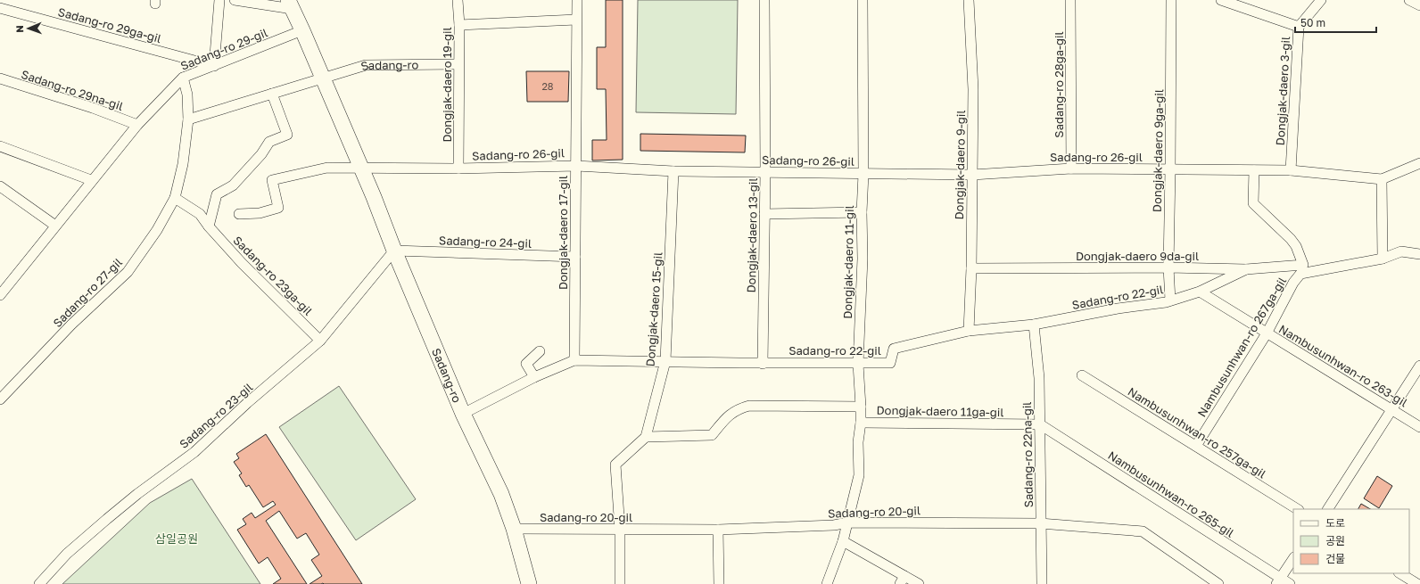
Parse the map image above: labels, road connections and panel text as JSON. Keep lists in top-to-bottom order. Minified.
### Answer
{"streets":{"main road":["Sadang-ro"],"street":["Sadang-ro 29ga-gil","Sadang-ro 29-gil","Dongjak-daero 19-gil","Sadang-ro 28ga-gil","Sadang-ro 29na-gil","Dongjak-daero 3-gil","Dongjak-daero 9ga-gil","Sadang-ro 26-gil","Dongjak-daero 9-gil","Dongjak-daero 17-gil","Dongjak-daero 13-gil","Sadang-ro 24-gil","Dongjak-daero 9da-gil","Dongjak-daero 11-gil","Sadang-ro 23ga-gil","Sadang-ro 27-gil","Sadang-ro 22-gil","Dongjak-daero 15-gil","Nambusunhwan-ro 267ga-gil","Nambusunhwan-ro 263-gil","Dongjak-daero 11ga-gil","Sadang-ro 23-gil","Nambusunhwan-ro 257ga-gil","Sadang-ro 22na-gil","Nambusunhwan-ro 265-gil","Sadang-ro 20-gil"]},"crossings":[["Sadang-ro 29ga-gil","Sadang-ro 29-gil"],["Sadang-ro 29-gil","Sadang-ro"],["Sadang-ro 29-gil","Sadang-ro 29na-gil"],["Sadang-ro 29-gil","Sadang-ro 27-gil"],["Sadang-ro","Dongjak-daero 19-gil"],["Sadang-ro","Sadang-ro 26-gil"],["Sadang-ro","Sadang-ro 24-gil"],["Sadang-ro","Sadang-ro 22-gil"],["Sadang-ro","Sadang-ro 23-gil"],["Sadang-ro","Sadang-ro 20-gil"],["Dongjak-daero 19-gil","Sadang-ro 26-gil"],["Sadang-ro 28ga-gil","Sadang-ro 26-gil"],["Dongjak-daero 3-gil","Sadang-ro 26-gil"],["Dongjak-daero 9ga-gil","Sadang-ro 26-gil"],["Dongjak-daero 9ga-gil","Dongjak-daero 9da-gil"],["Dongjak-daero 9ga-gil","Sadang-ro 22-gil"],["Sadang-ro 26-gil","Dongjak-daero 9-gil"],["Sadang-ro 26-gil","Dongjak-daero 17-gil"],["Sadang-ro 26-gil","Dongjak-daero 13-gil"],["Sadang-ro 26-gil","Dongjak-daero 9da-gil"],["Sadang-ro 26-gil","Dongjak-daero 11-gil"],["Sadang-ro 26-gil","Dongjak-daero 15-gil"],["Dongjak-daero 9-gil","Dongjak-daero 9da-gil"],["Dongjak-daero 9-gil","Sadang-ro 22-gil"],["Dongjak-daero 17-gil","Sadang-ro 24-gil"],["Dongjak-daero 17-gil","Sadang-ro 22-gil"],["Dongjak-daero 13-gil","Sadang-ro 22-gil"],["Sadang-ro 24-gil","Sadang-ro 23-gil"],["Dongjak-daero 9da-gil","Sadang-ro 22-gil"],["Dongjak-daero 11-gil","Sadang-ro 22-gil"],["Dongjak-daero 11-gil","Dongjak-daero 11ga-gil"],["Dongjak-daero 11-gil","Sadang-ro 20-gil"],["Sadang-ro 23ga-gil","Sadang-ro 27-gil"],["Sadang-ro 23ga-gil","Sadang-ro 23-gil"],["Sadang-ro 22-gil","Dongjak-daero 15-gil"],["Sadang-ro 22-gil","Nambusunhwan-ro 263-gil"],["Sadang-ro 22-gil","Sadang-ro 22na-gil"],["Nambusunhwan-ro 267ga-gil","Nambusunhwan-ro 263-gil"],["Nambusunhwan-ro 267ga-gil","Nambusunhwan-ro 257ga-gil"],["Dongjak-daero 11ga-gil","Sadang-ro 22na-gil"],["Dongjak-daero 11ga-gil","Nambusunhwan-ro 265-gil"],["Sadang-ro 22na-gil","Nambusunhwan-ro 265-gil"],["Sadang-ro 22na-gil","Sadang-ro 20-gil"]],"parks":["삼일공원"],"house_numbers":["28"],"legend":["도로","공원","건물"],"scale_bar":"50 m","north":"left"}
